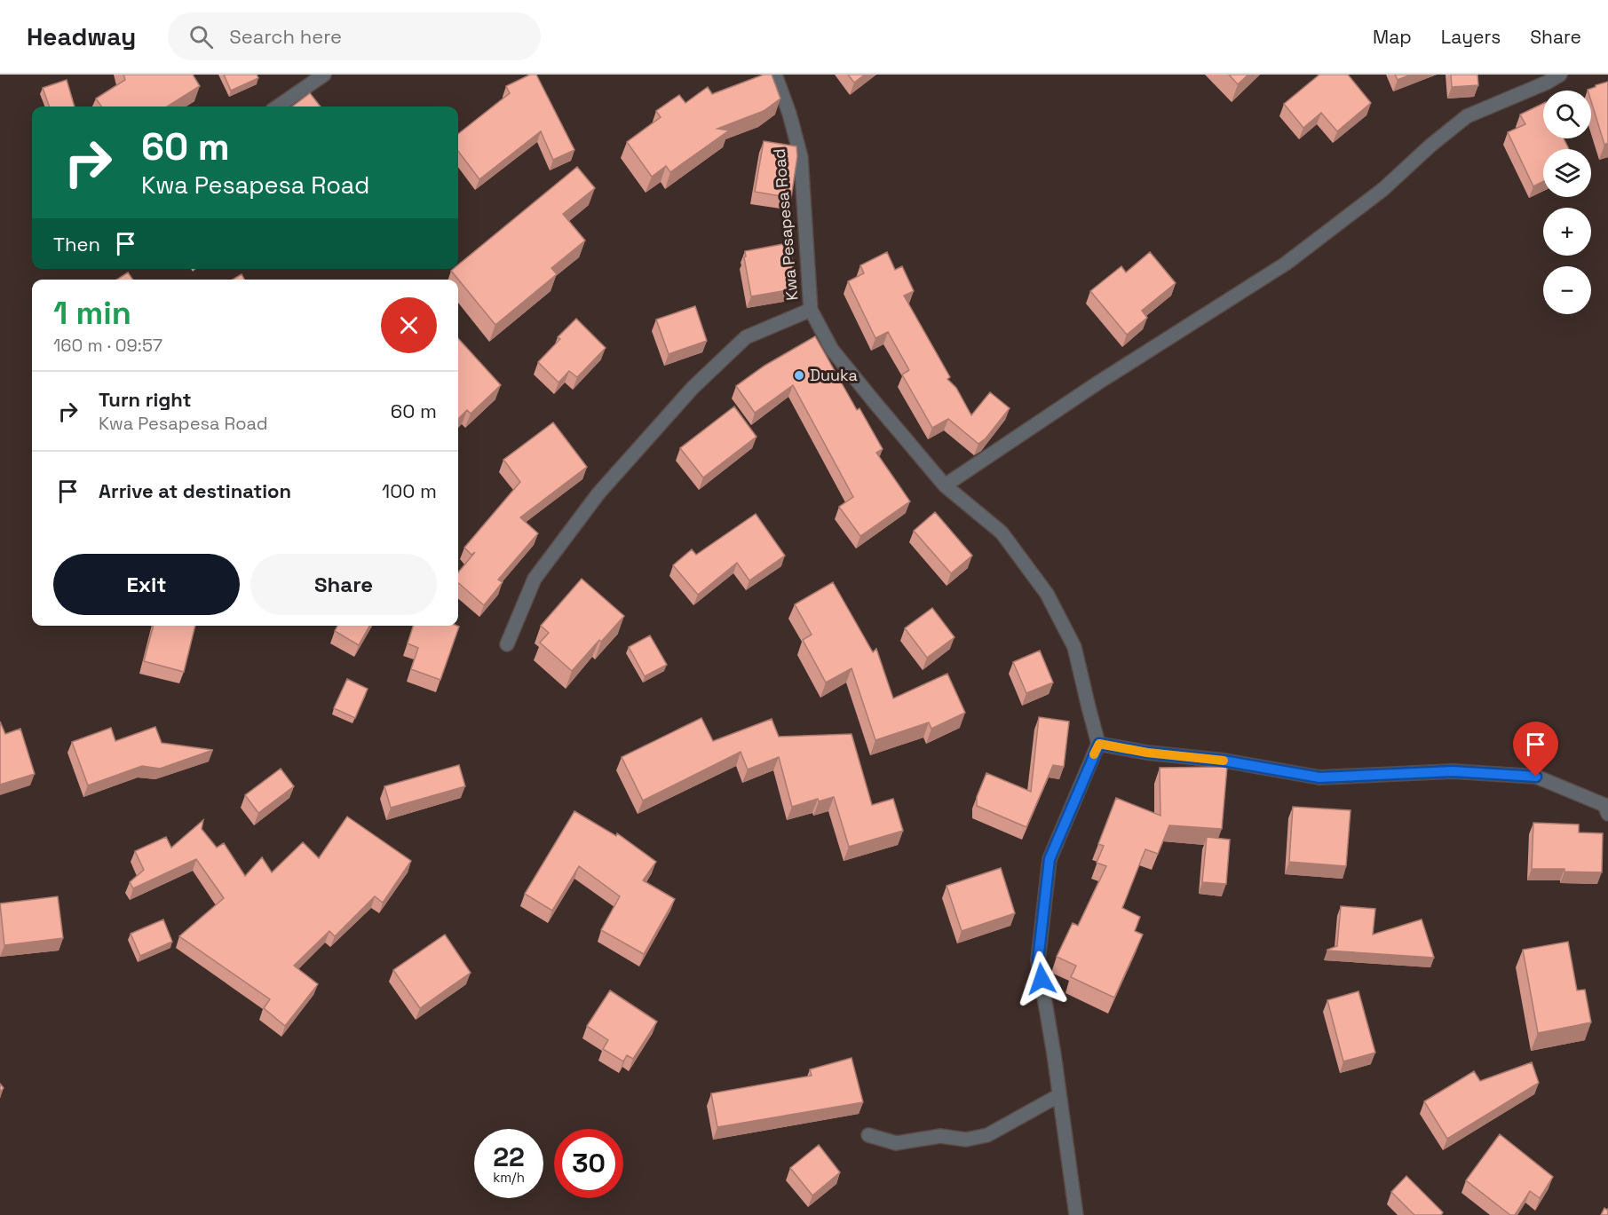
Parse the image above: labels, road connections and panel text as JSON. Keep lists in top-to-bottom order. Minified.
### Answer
{"streets":{"street":["Kwa Pesapesa Road"]},"places":["Duuka"],"page":{"header":"Headway","search":"Search here","nav":["Map","Layers","Share"],"map_buttons":["+","−"],"turn":["60 m","Kwa Pesapesa Road"],"then":"Then","heading":["1 min","160 m · 09:57"],"list":[{"name":"Turn right","note":"Kwa Pesapesa Road","value":"60 m"},{"name":"Arrive at destination","value":"100 m"}],"buttons":["Exit","Share"],"speed":"22 km/h","limit":"30"}}
